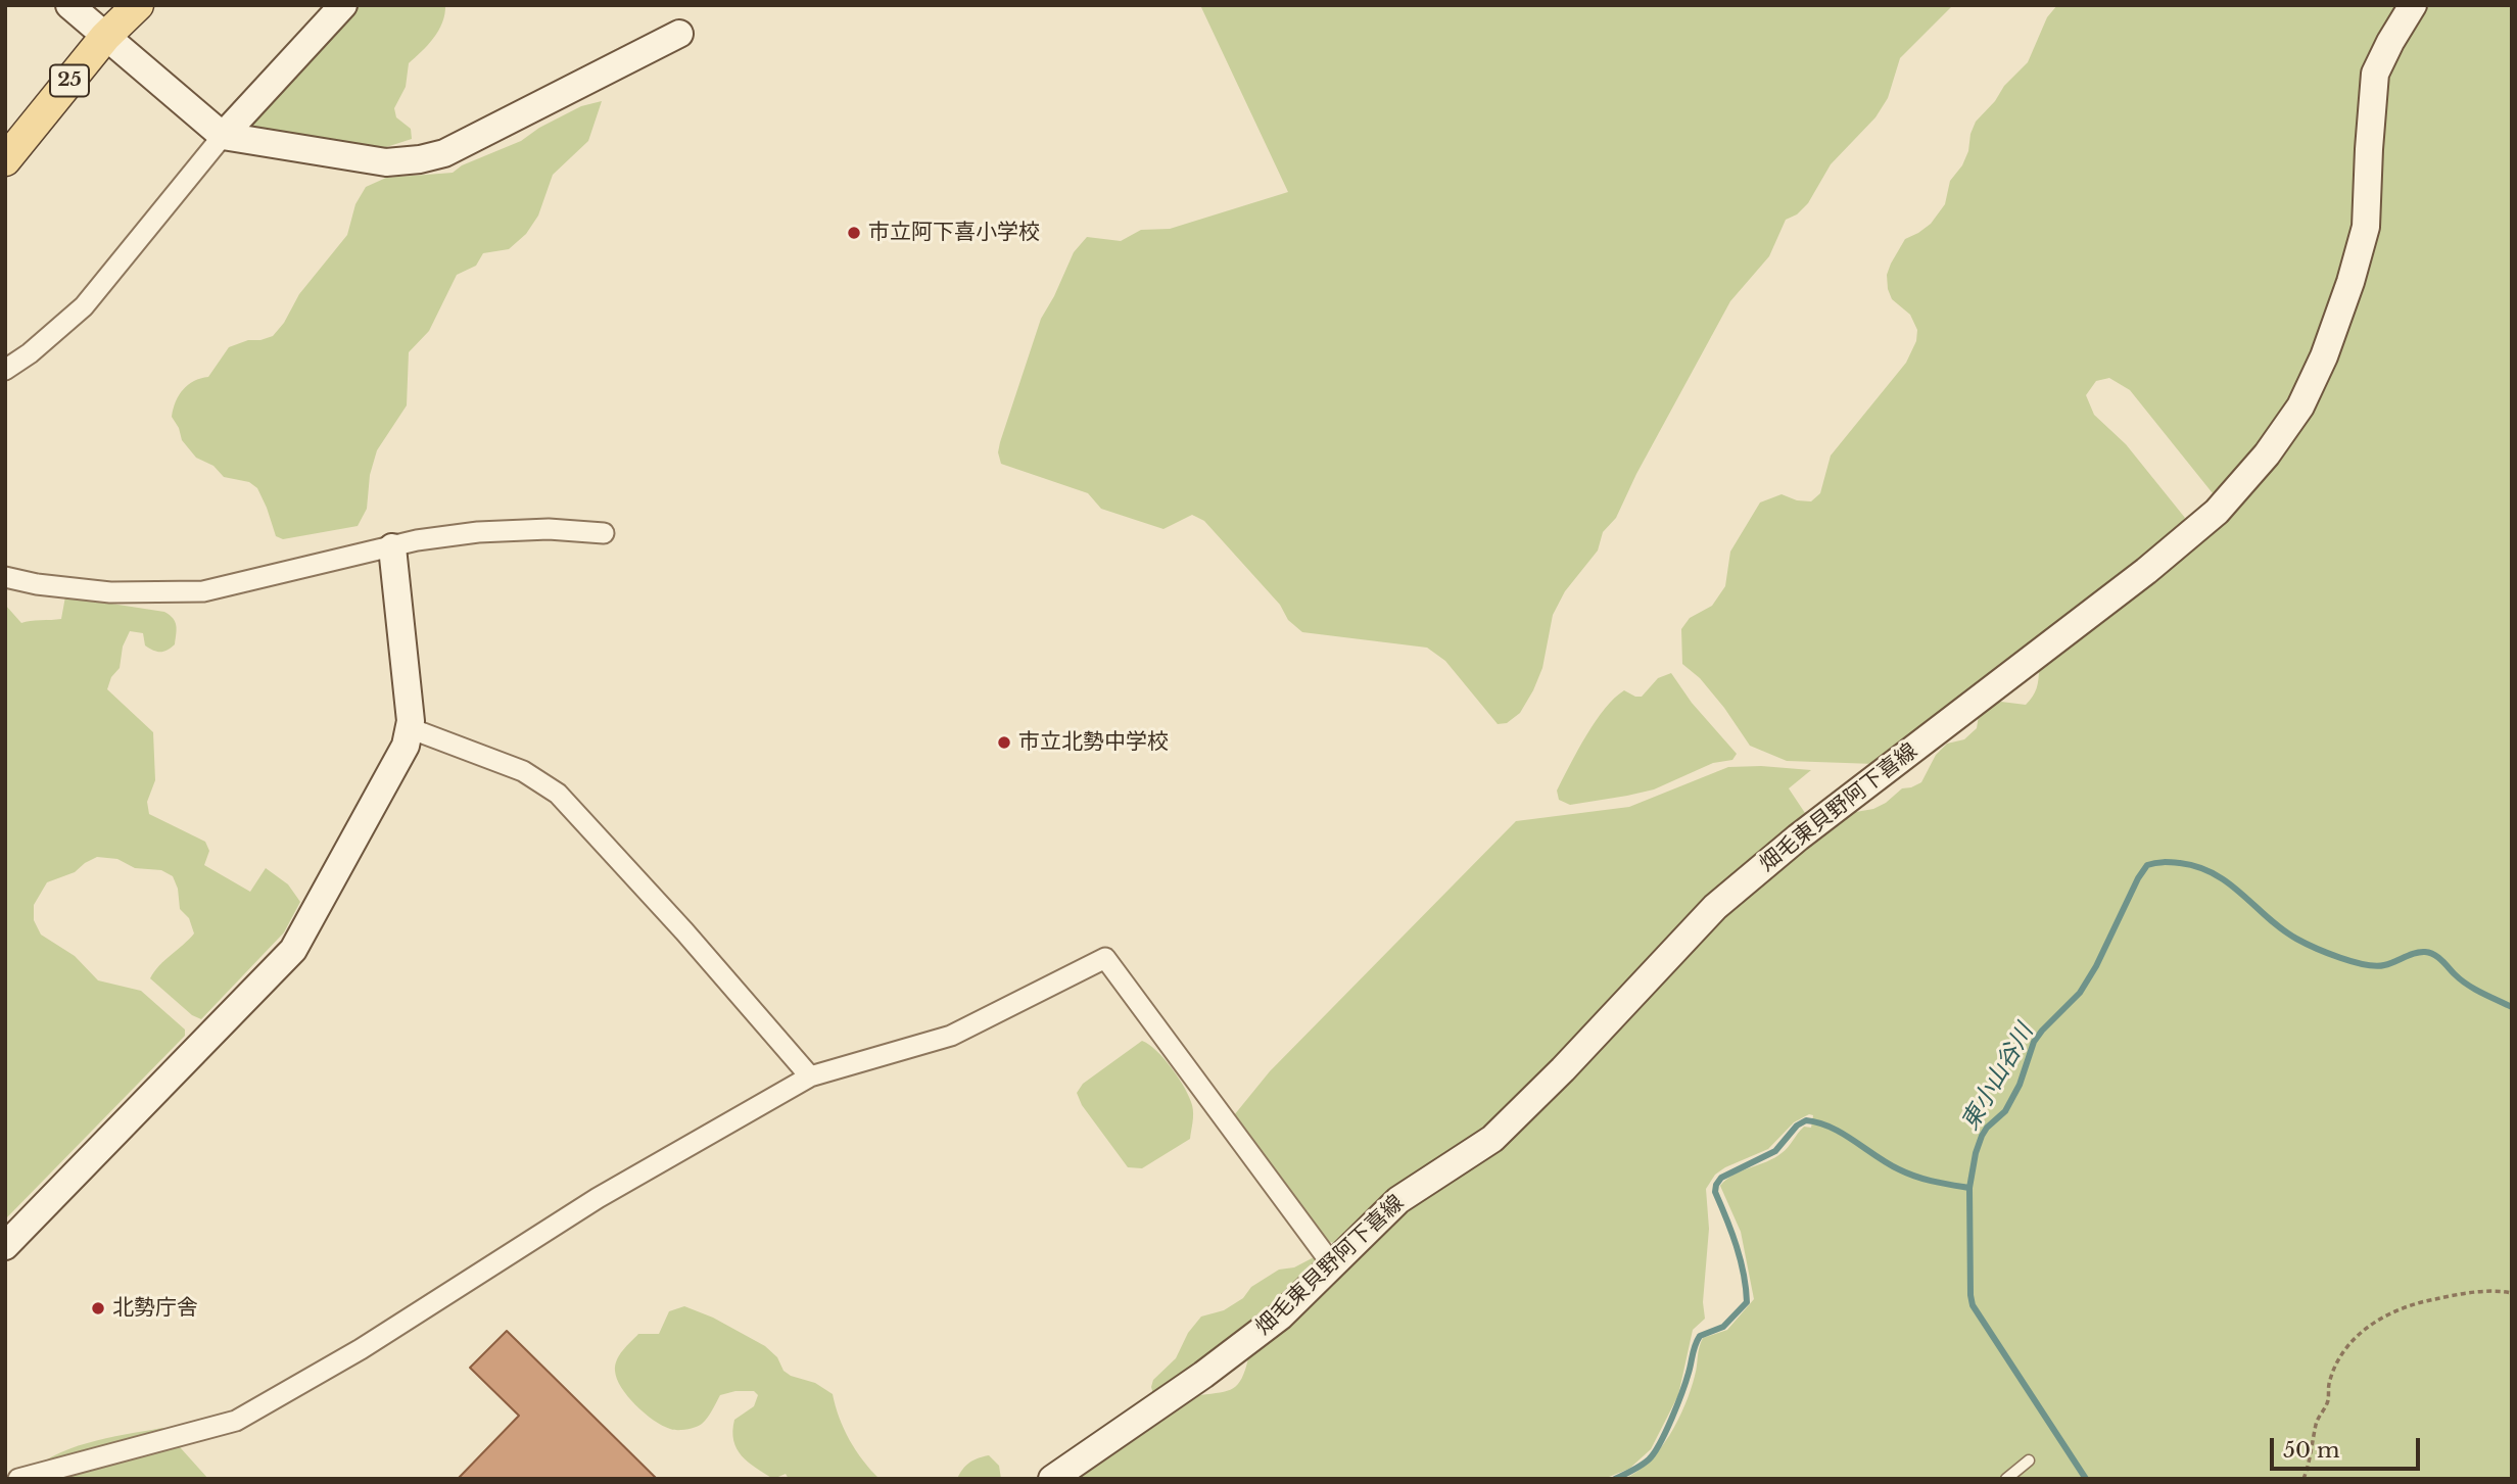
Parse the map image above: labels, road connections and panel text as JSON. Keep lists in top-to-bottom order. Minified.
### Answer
{"streets":{"main road":["25","畑毛東貝野阿下喜線"]},"water":["東小山谷川"],"places":["市立阿下喜小学校","市立北勢中学校","北勢庁舎"],"scale_bar":"50 m"}
